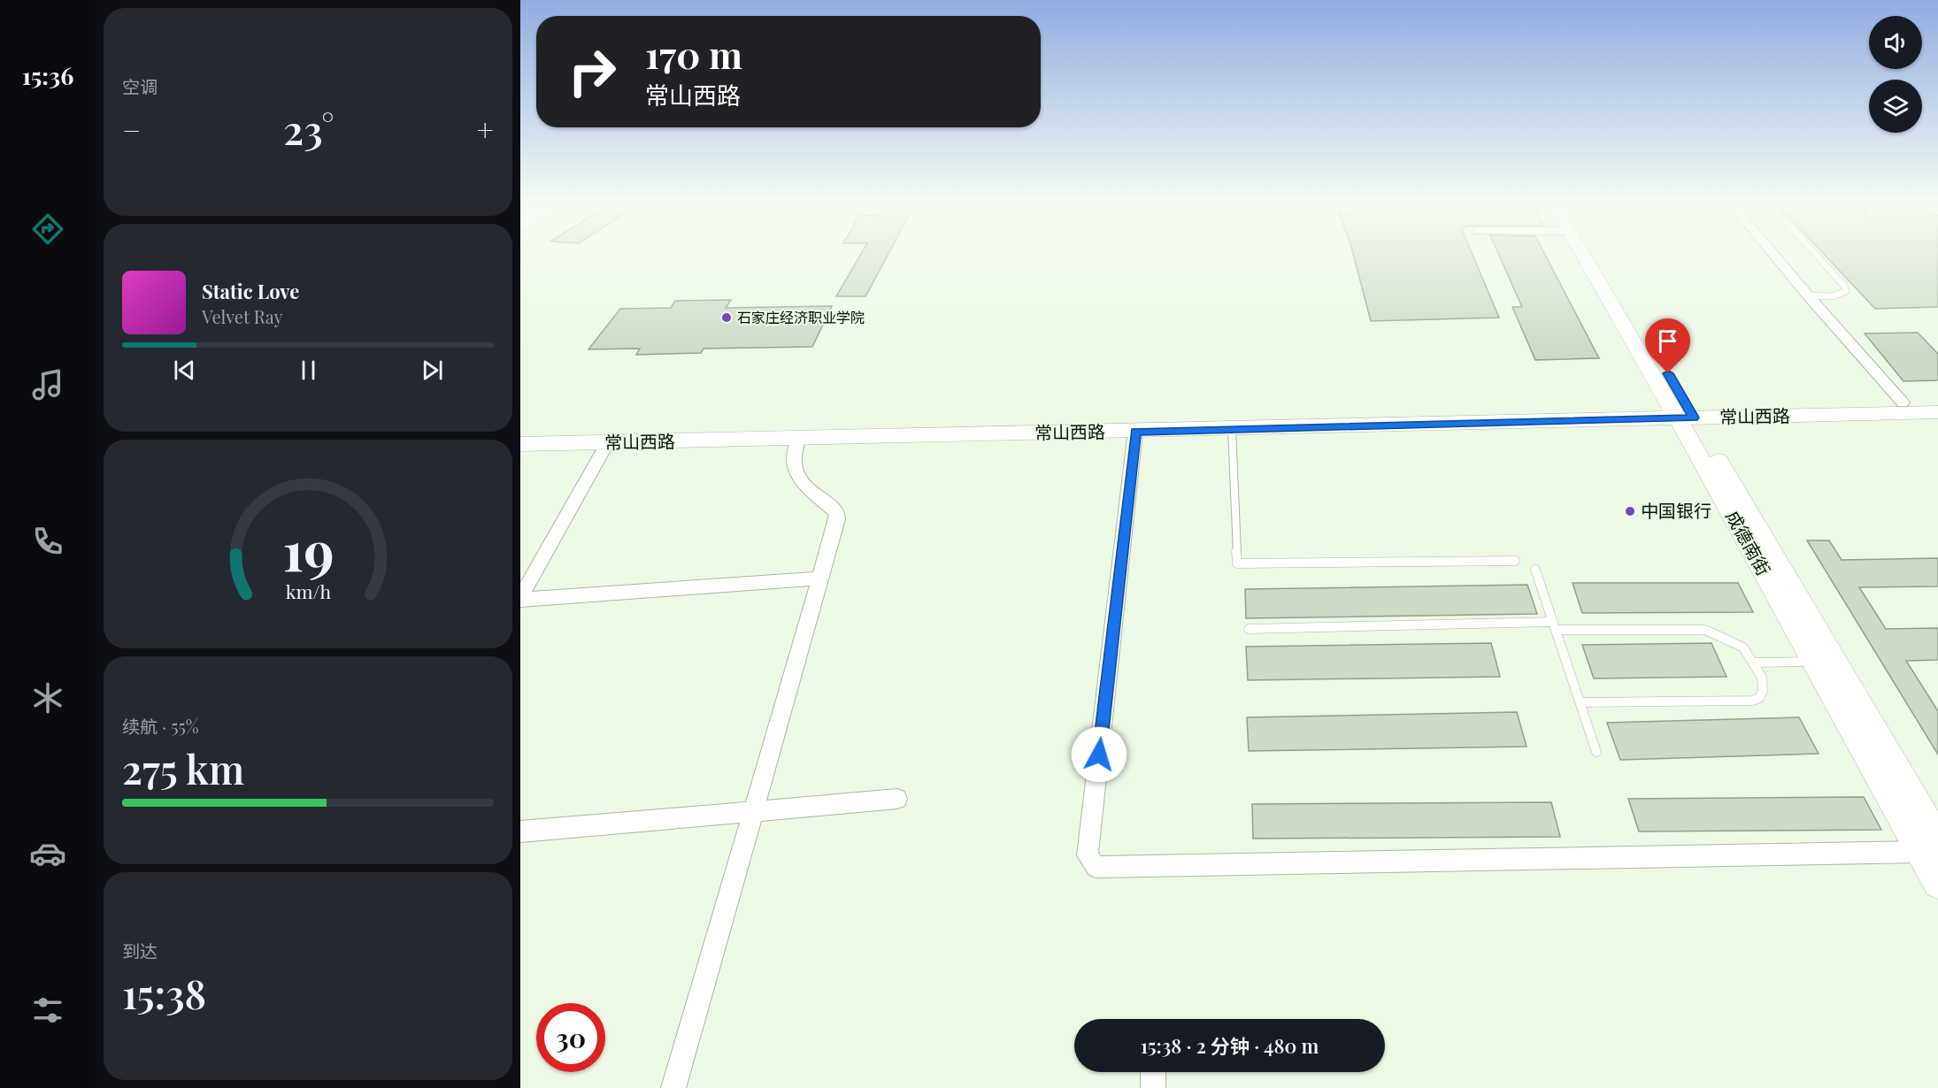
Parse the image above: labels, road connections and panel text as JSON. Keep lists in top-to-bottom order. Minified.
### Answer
{"streets":{"main road":["常山西路","成德南街"]},"crossings":[["常山西路","成德南街"]],"places":["石家庄经济职业学院","中国银行"],"page":{"tabs":"15:36","tile":["空调",["续航 · 55%","275 km"],["到达","15:38"]],"turn":["170 m","常山西路"],"heat":["−","23°","+"],"song":["Static Love","Velvet Ray"],"limit":"30","trip":"15:38 · 2 分钟 · 480 m","gauge":["19","km/h"]}}
